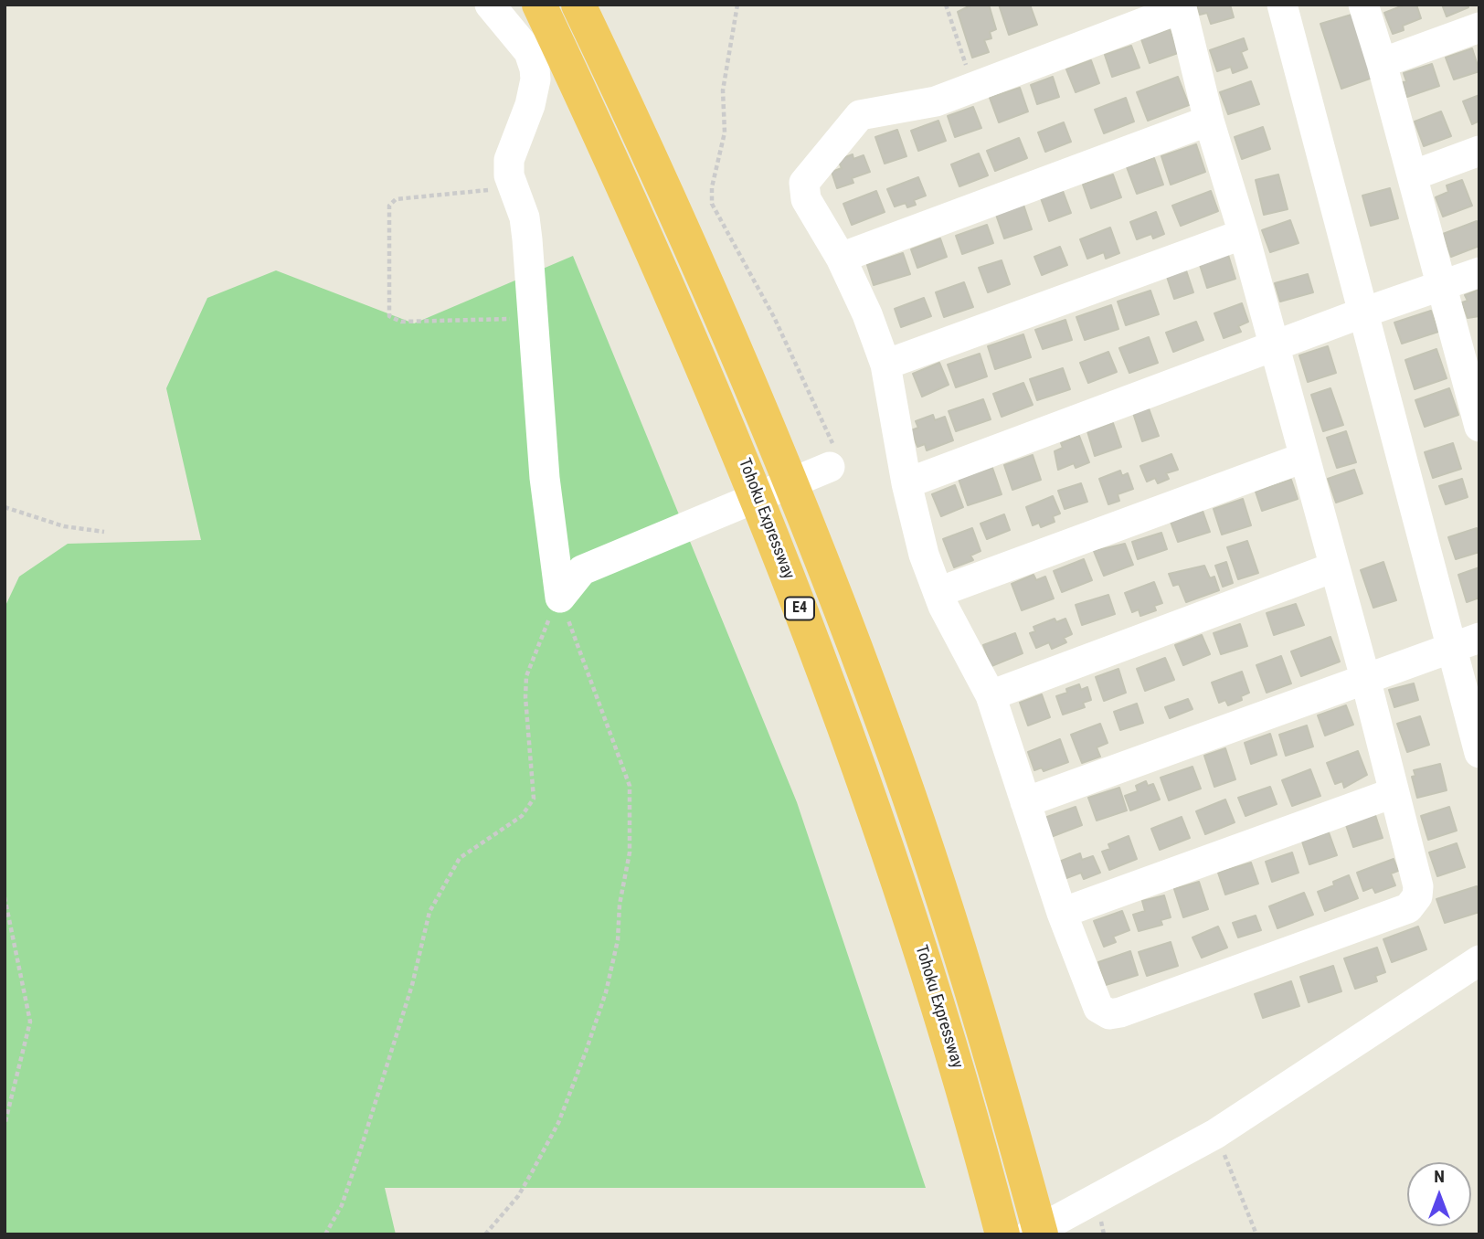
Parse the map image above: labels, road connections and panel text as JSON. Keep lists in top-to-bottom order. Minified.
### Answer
{"streets":{"highway":["Tohoku Expressway","E4"]},"north":"top"}
